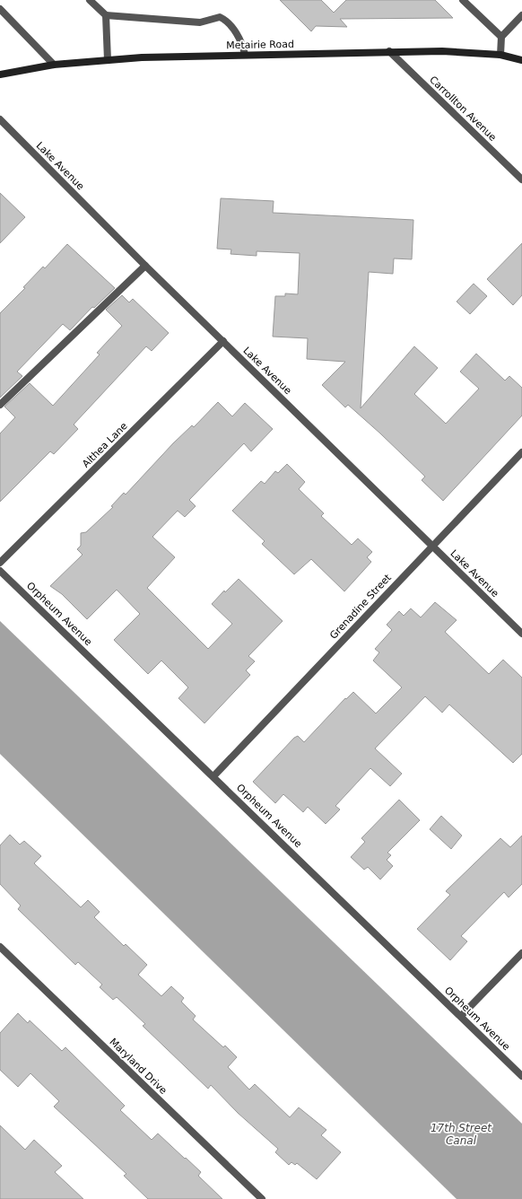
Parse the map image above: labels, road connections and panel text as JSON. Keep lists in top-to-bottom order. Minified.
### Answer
{"streets":{"main road":["Metairie Road"],"street":["Carrollton Avenue","Lake Avenue","Althea Lane","Grenadine Street","Orpheum Avenue","Maryland Drive"]},"crossings":[["Metairie Road","Carrollton Avenue"],["Lake Avenue","Althea Lane"],["Lake Avenue","Grenadine Street"],["Grenadine Street","Orpheum Avenue"]],"water":["17th Street Canal"]}
